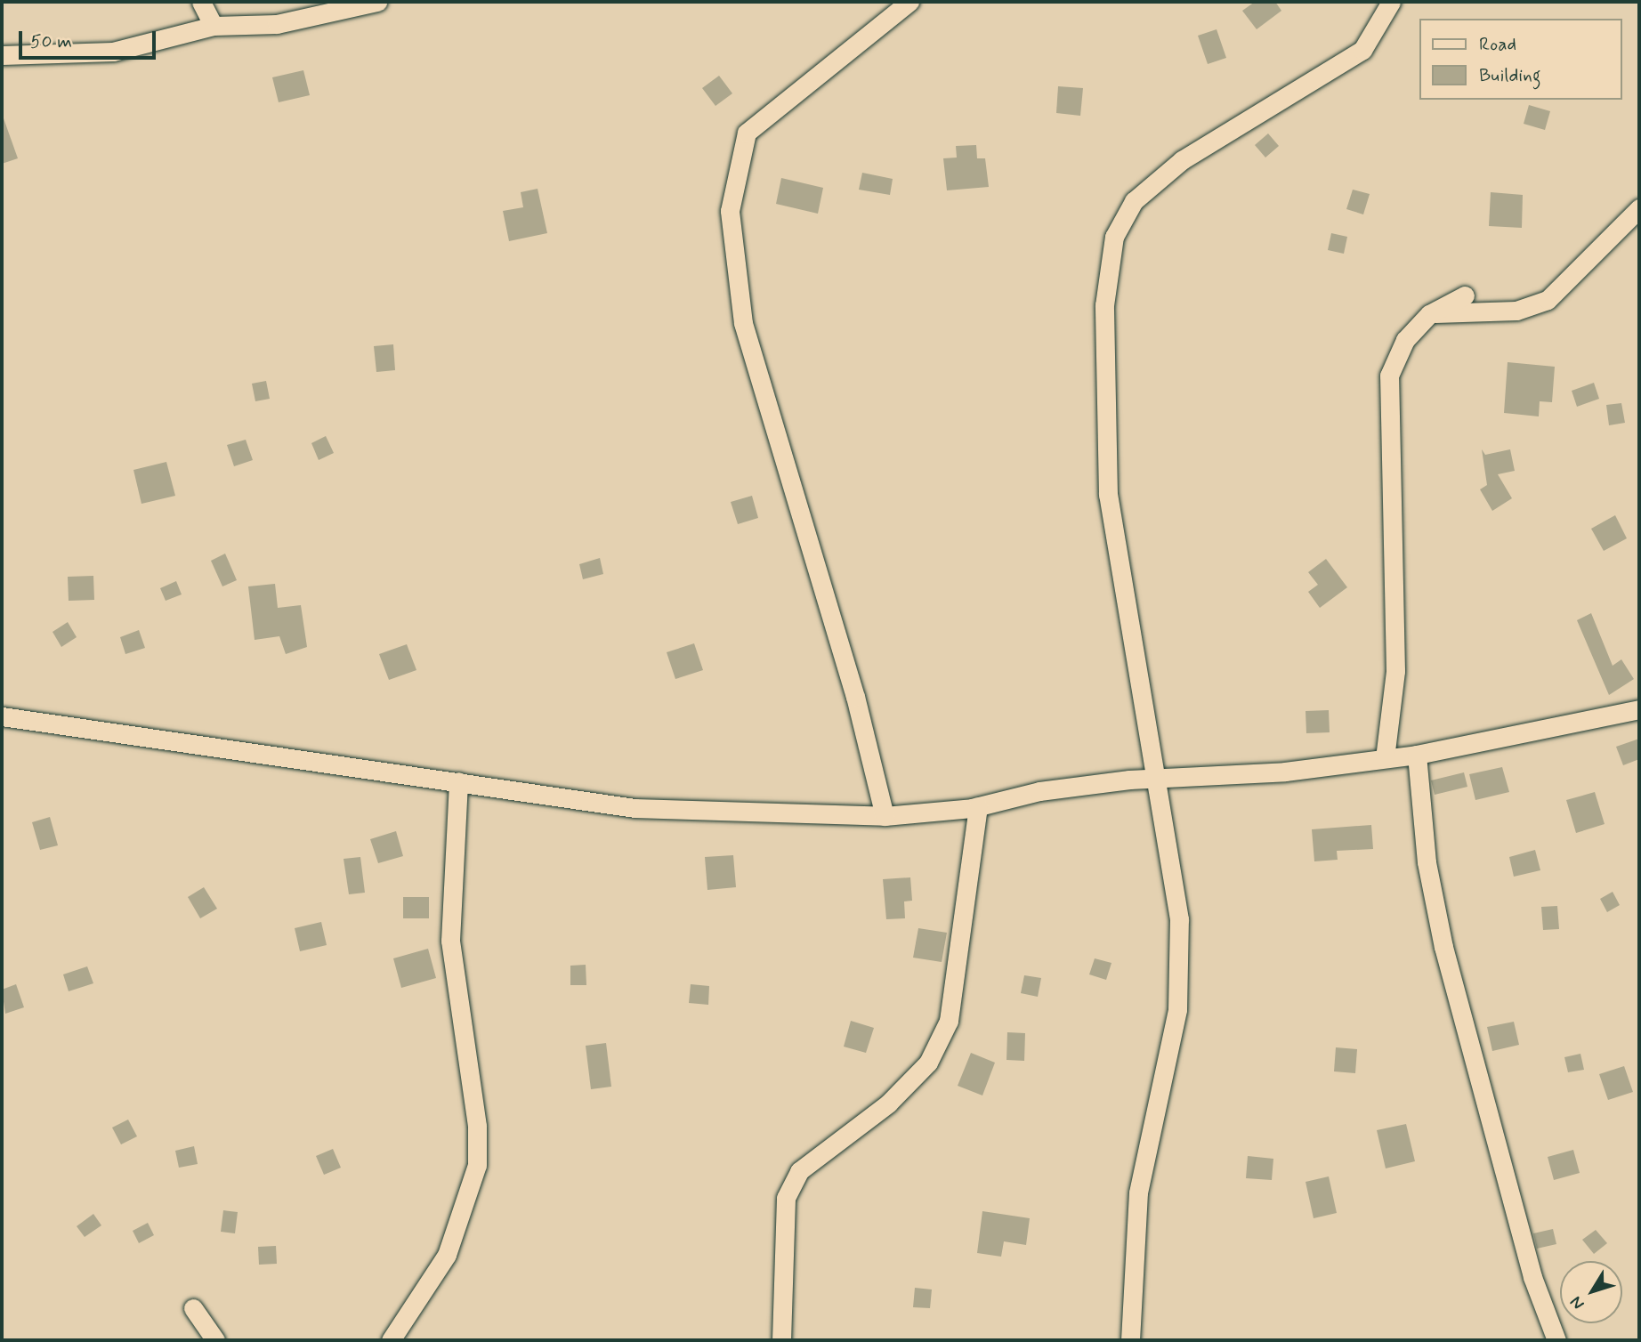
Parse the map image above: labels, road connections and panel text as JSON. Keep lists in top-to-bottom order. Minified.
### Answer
{"legend":["Road","Building"],"scale_bar":"50 m","north":"bottom left"}
